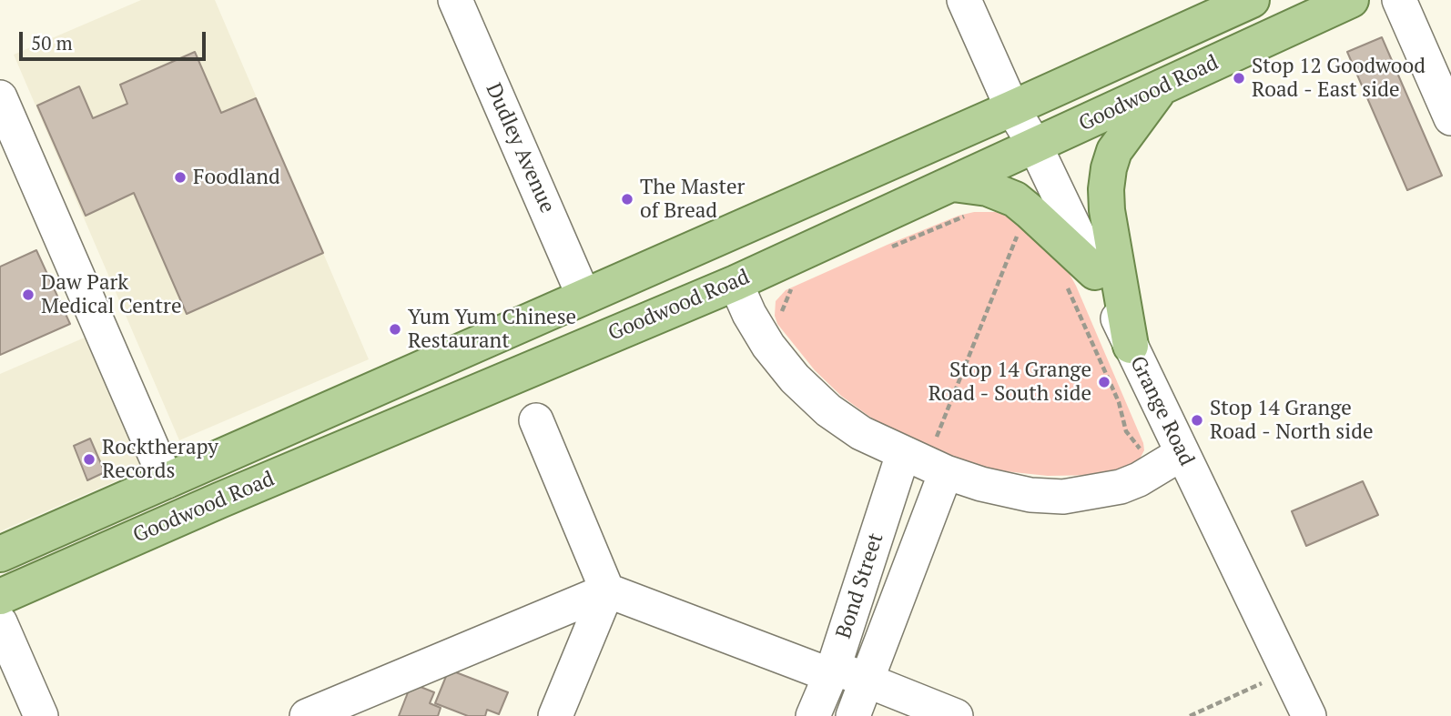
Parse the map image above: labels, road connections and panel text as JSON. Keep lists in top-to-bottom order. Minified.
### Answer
{"streets":{"main road":["Goodwood Road"],"street":["Dudley Avenue","Grange Road","Bond Street"]},"crossings":[["Goodwood Road","Dudley Avenue"],["Goodwood Road","Grange Road"]],"places":["Stop 12 Goodwood Road - East side","Foodland","The Master of Bread","Daw Park Medical Centre","Yum Yum Chinese Restaurant","Stop 14 Grange Road - South side","Stop 14 Grange Road - North side","Rocktherapy Records"],"scale_bar":"50 m"}
